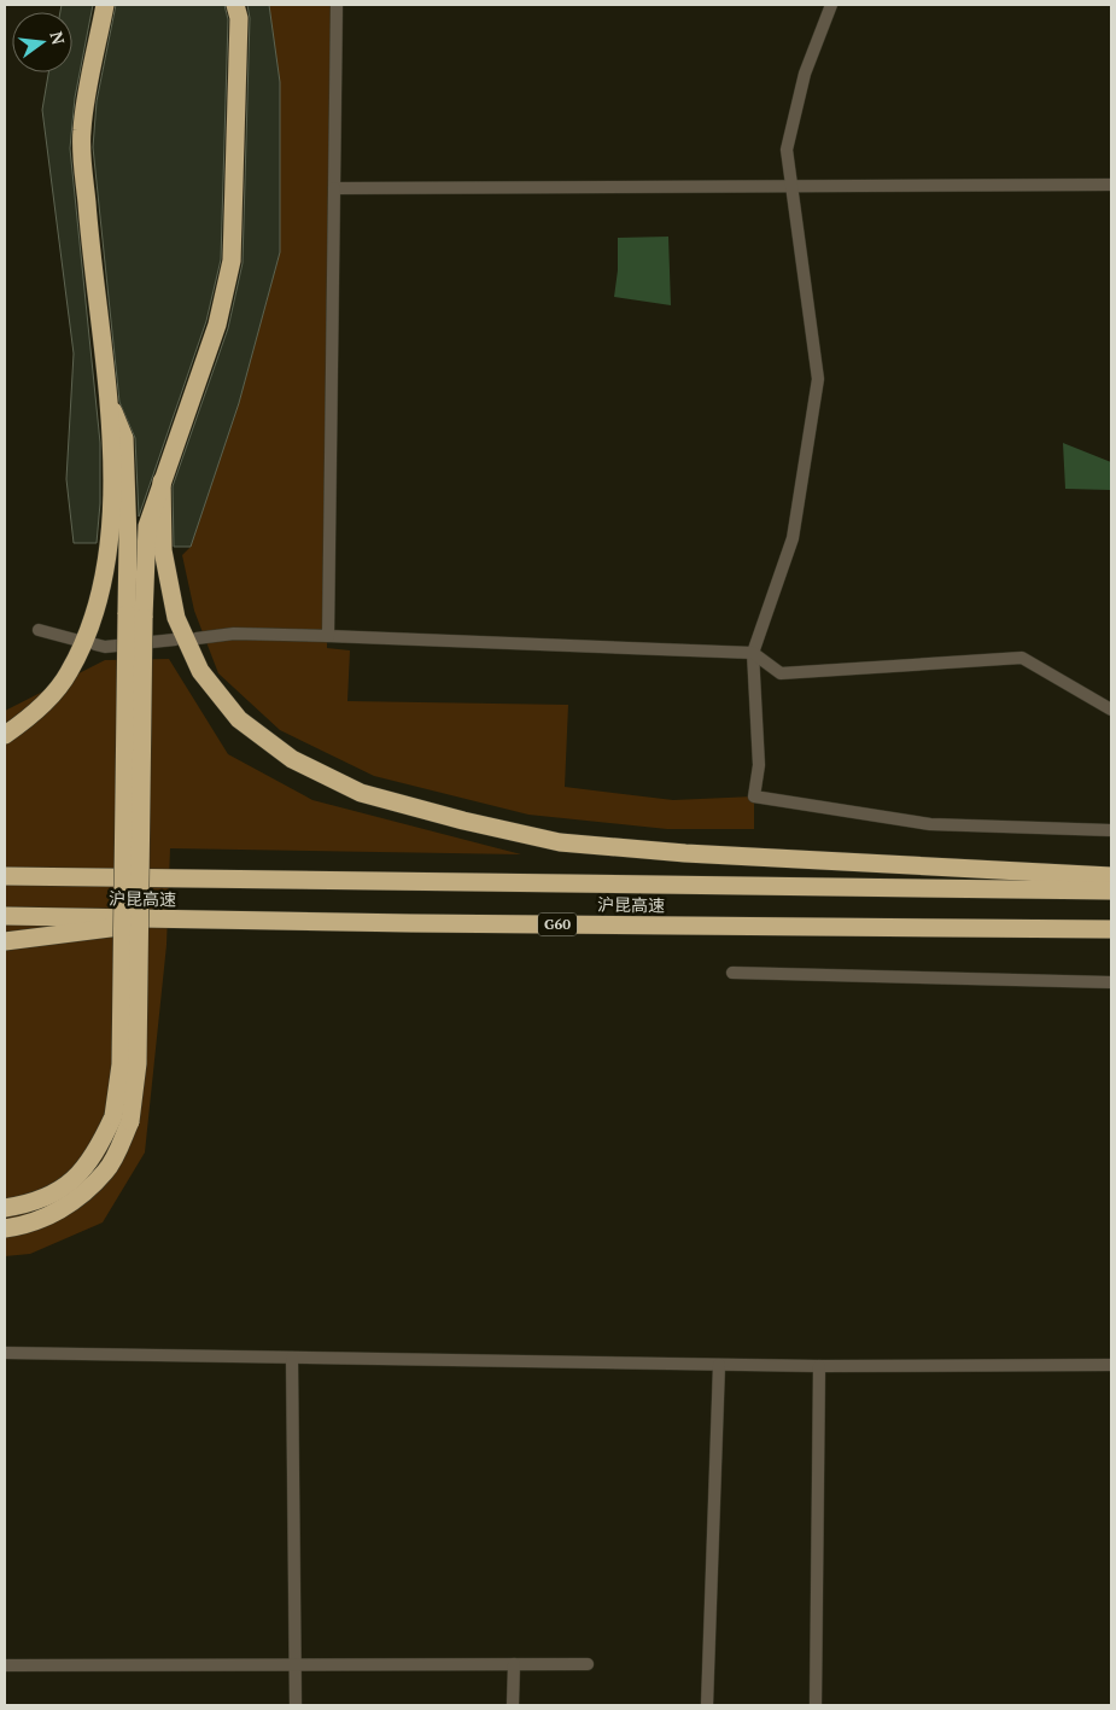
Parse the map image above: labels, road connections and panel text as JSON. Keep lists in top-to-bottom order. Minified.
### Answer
{"streets":{"highway":["沪昆高速","G60"]},"north":"right"}
